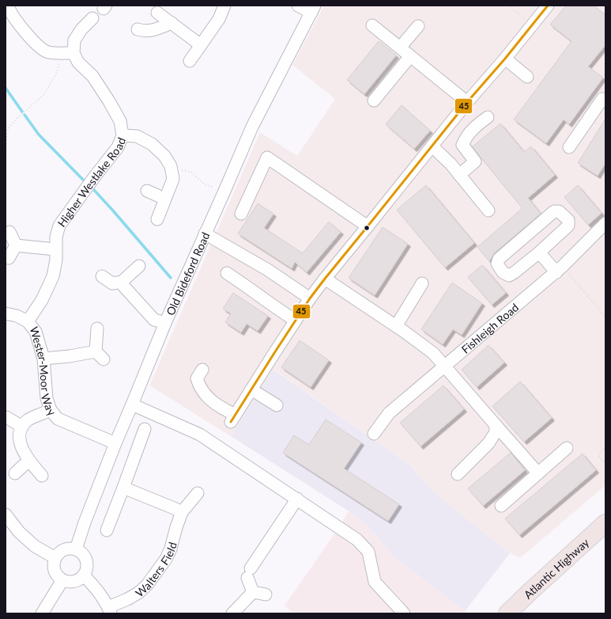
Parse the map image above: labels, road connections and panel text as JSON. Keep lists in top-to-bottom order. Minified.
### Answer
{"streets":{"highway":["Atlantic Highway"],"street":["Higher Westlake Road","Old Bideford Road","Fishleigh Road","Wester-Moor Way","Walters Field"]},"crossings":[["Higher Westlake Road","Wester-Moor Way"],["Old Bideford Road","Wester-Moor Way"]],"lines":["transit line 45"]}
